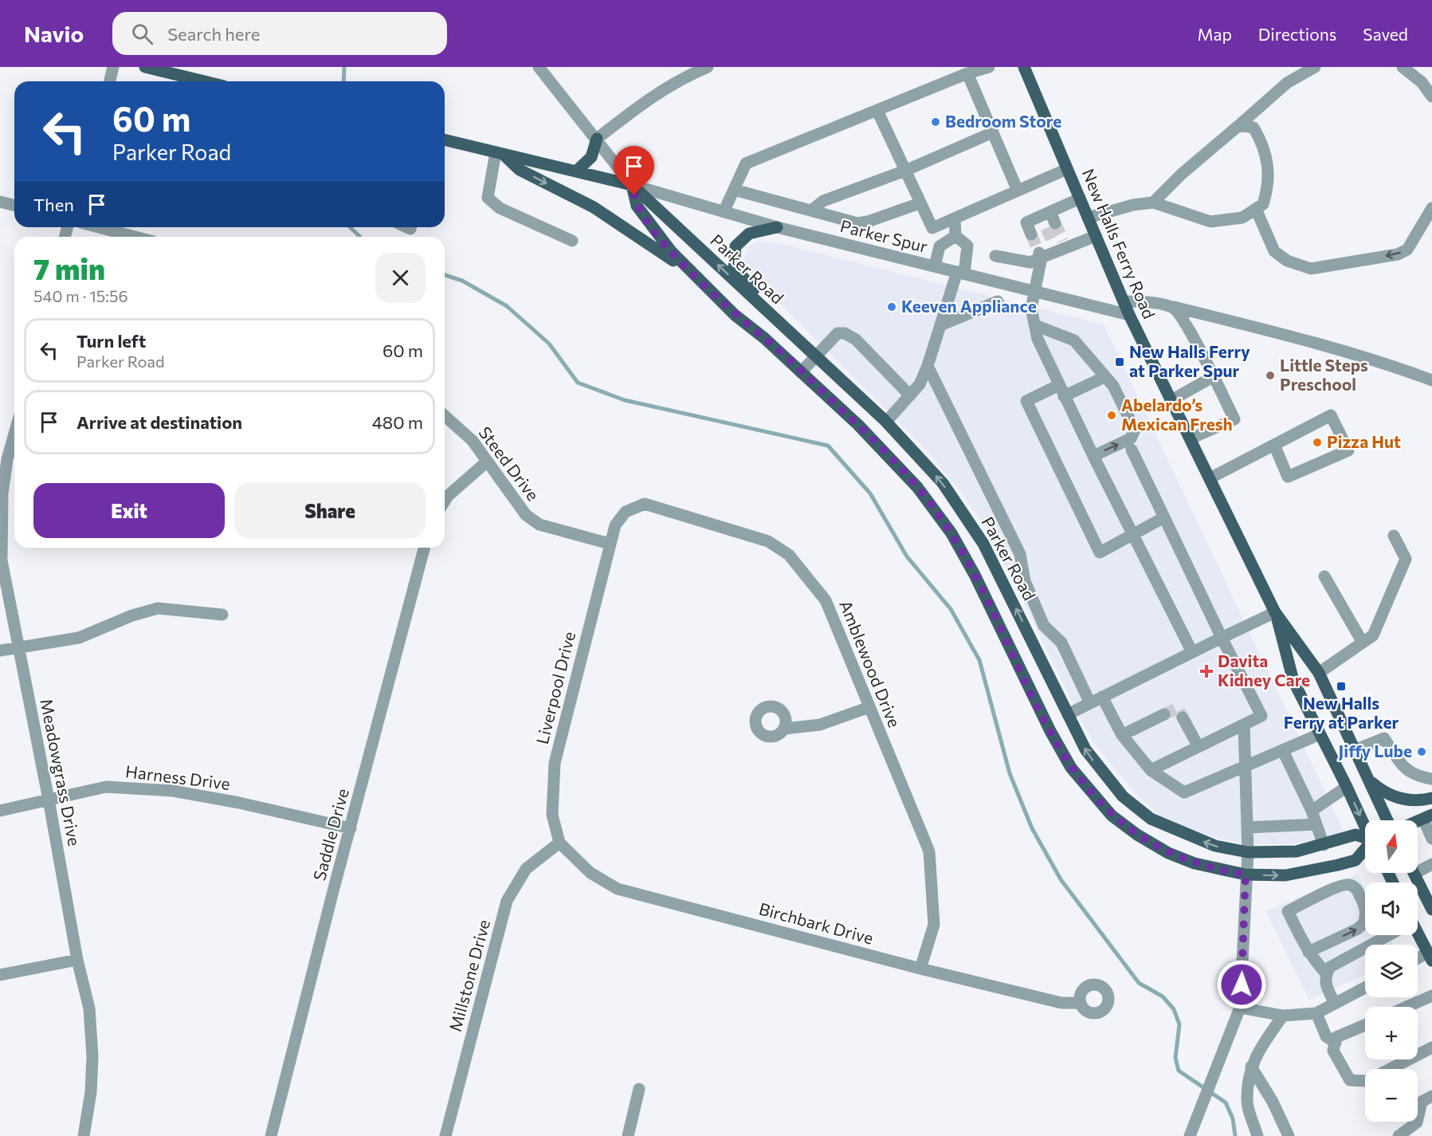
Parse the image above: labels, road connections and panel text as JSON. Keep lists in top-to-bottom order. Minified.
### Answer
{"streets":{"main road":["New Halls Ferry Road","Parker Road"],"street":["Parker Spur","Steed Drive","Amblewood Drive","Liverpool Drive","Meadowgrass Drive","Harness Drive","Saddle Drive","Birchbark Drive","Millstone Drive"]},"crossings":[["Parker Spur","New Halls Ferry Road"],["Parker Spur","Parker Road"],["Steed Drive","Amblewood Drive"],["Steed Drive","Liverpool Drive"],["Amblewood Drive","Liverpool Drive"],["Amblewood Drive","Birchbark Drive"],["Liverpool Drive","Birchbark Drive"],["Liverpool Drive","Millstone Drive"],["Meadowgrass Drive","Harness Drive"],["Harness Drive","Saddle Drive"],["Birchbark Drive","Millstone Drive"]],"places":{"other":["Bedroom Store","Keeven Appliance","Little Steps Preschool","Abelardo’s Mexican Fresh","Pizza Hut","Jiffy Lube"],"transit":["New Halls Ferry at Parker Spur","New Halls Ferry at Parker"],"health":["Davita Kidney Care"]},"north":"top","page":{"header":"Navio","search":"Search here","nav":["Map","Directions","Saved"],"turn":["60 m","Parker Road"],"then":"Then","heading":["7 min","540 m · 15:56"],"list":[{"name":"Turn left","note":"Parker Road","value":"60 m"},{"name":"Arrive at destination","value":"480 m"}],"buttons":["Exit","Share"],"map_buttons":["+","−"]}}
